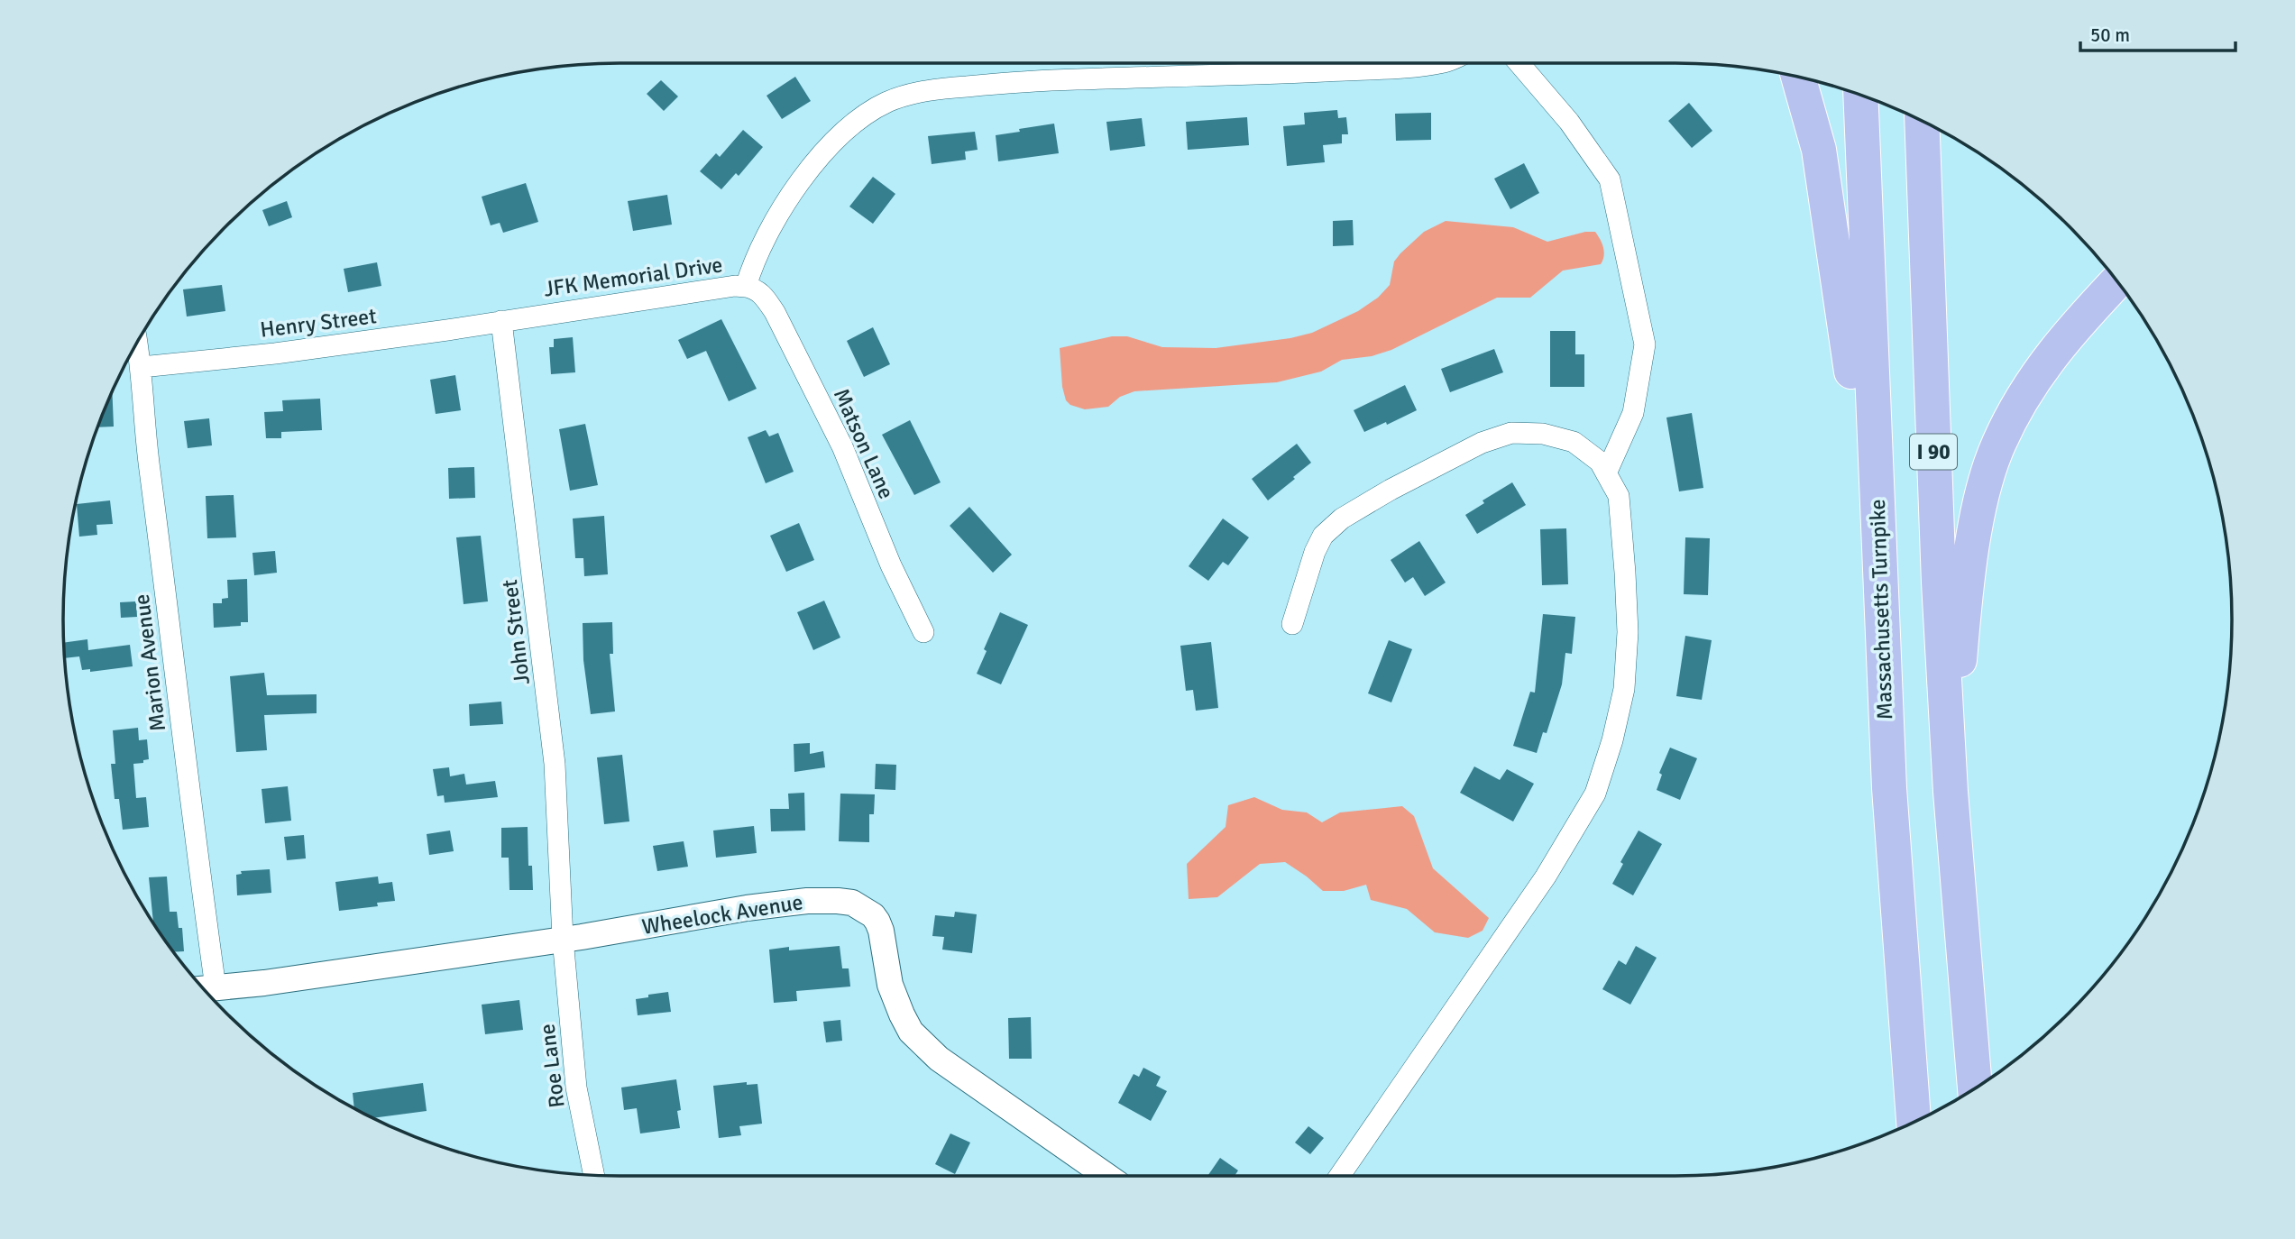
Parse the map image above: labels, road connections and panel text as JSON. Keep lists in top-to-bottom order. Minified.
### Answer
{"streets":{"highway":["I 90","Massachusetts Turnpike"],"street":["JFK Memorial Drive","Henry Street","Matson Lane","John Street","Marion Avenue","Wheelock Avenue","Roe Lane"]},"crossings":[["JFK Memorial Drive","Henry Street"],["JFK Memorial Drive","Matson Lane"],["JFK Memorial Drive","John Street"],["Henry Street","John Street"],["Henry Street","Marion Avenue"],["John Street","Wheelock Avenue"],["John Street","Roe Lane"],["Marion Avenue","Wheelock Avenue"],["Wheelock Avenue","Roe Lane"]],"scale_bar":"50 m"}
